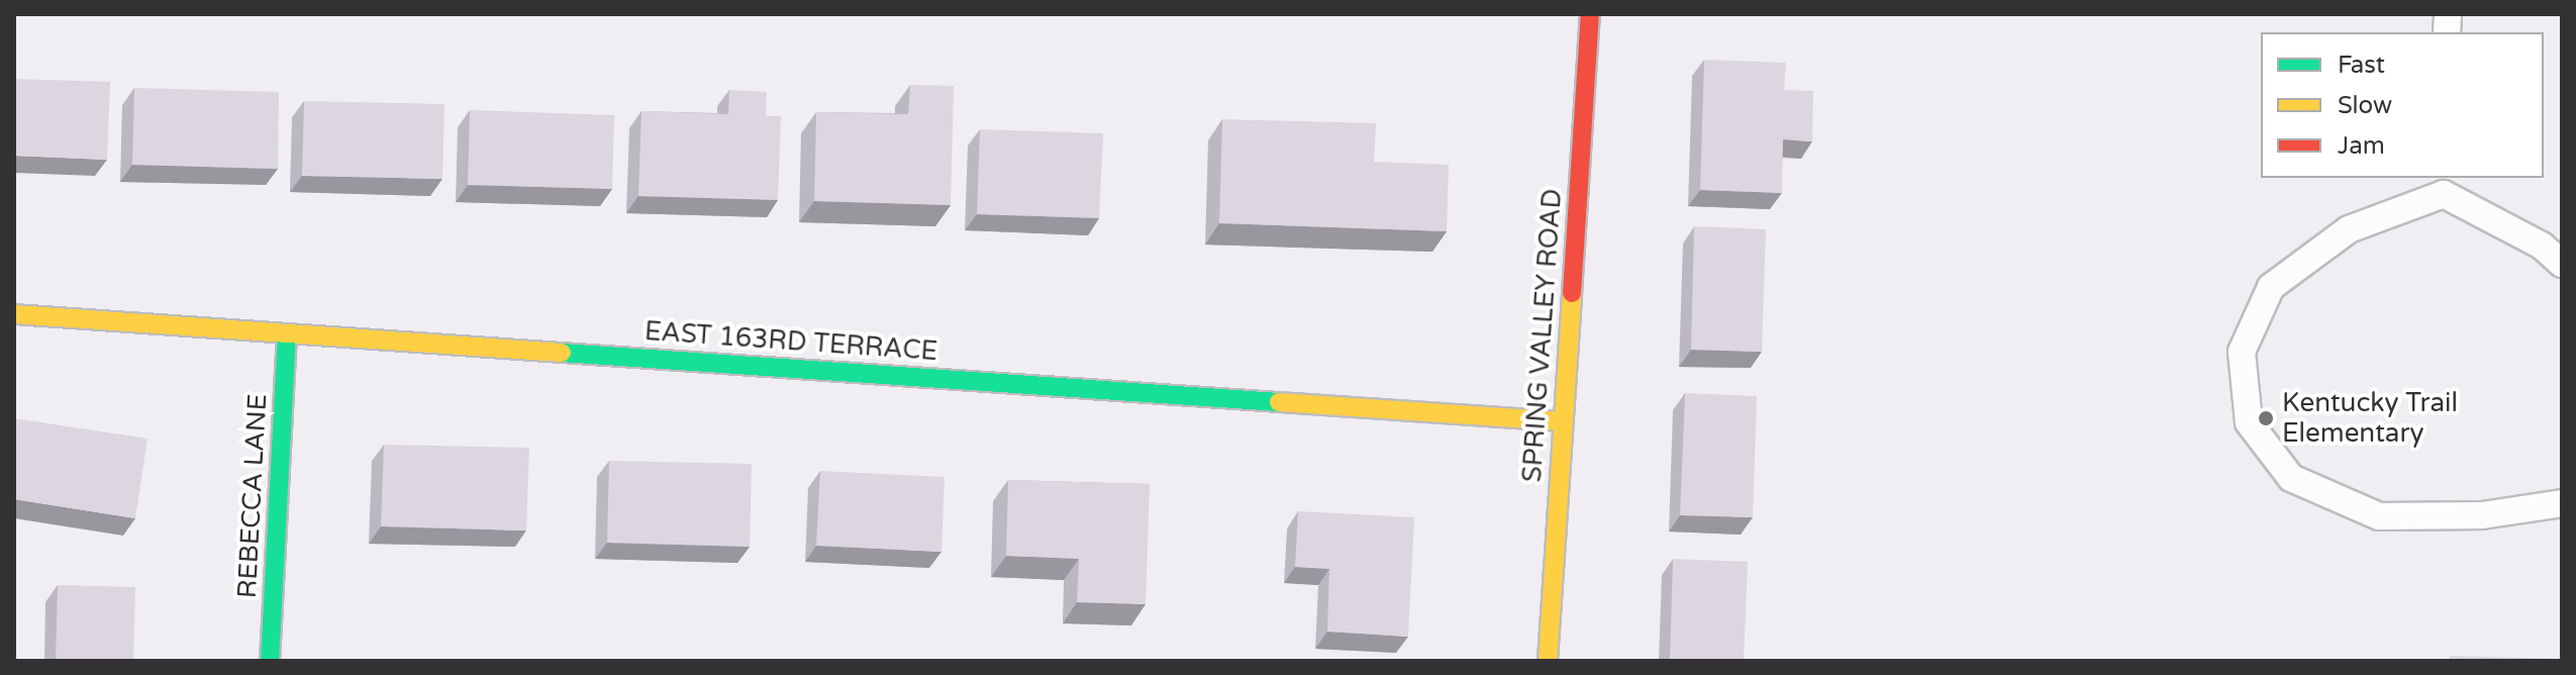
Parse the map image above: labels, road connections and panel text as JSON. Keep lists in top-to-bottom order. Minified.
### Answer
{"streets":{"street":["SPRING VALLEY ROAD","EAST 163RD TERRACE","REBECCA LANE"]},"crossings":[["SPRING VALLEY ROAD","EAST 163RD TERRACE"],["EAST 163RD TERRACE","REBECCA LANE"]],"places":["Kentucky Trail Elementary"],"legend":["Fast","Slow","Jam"]}
